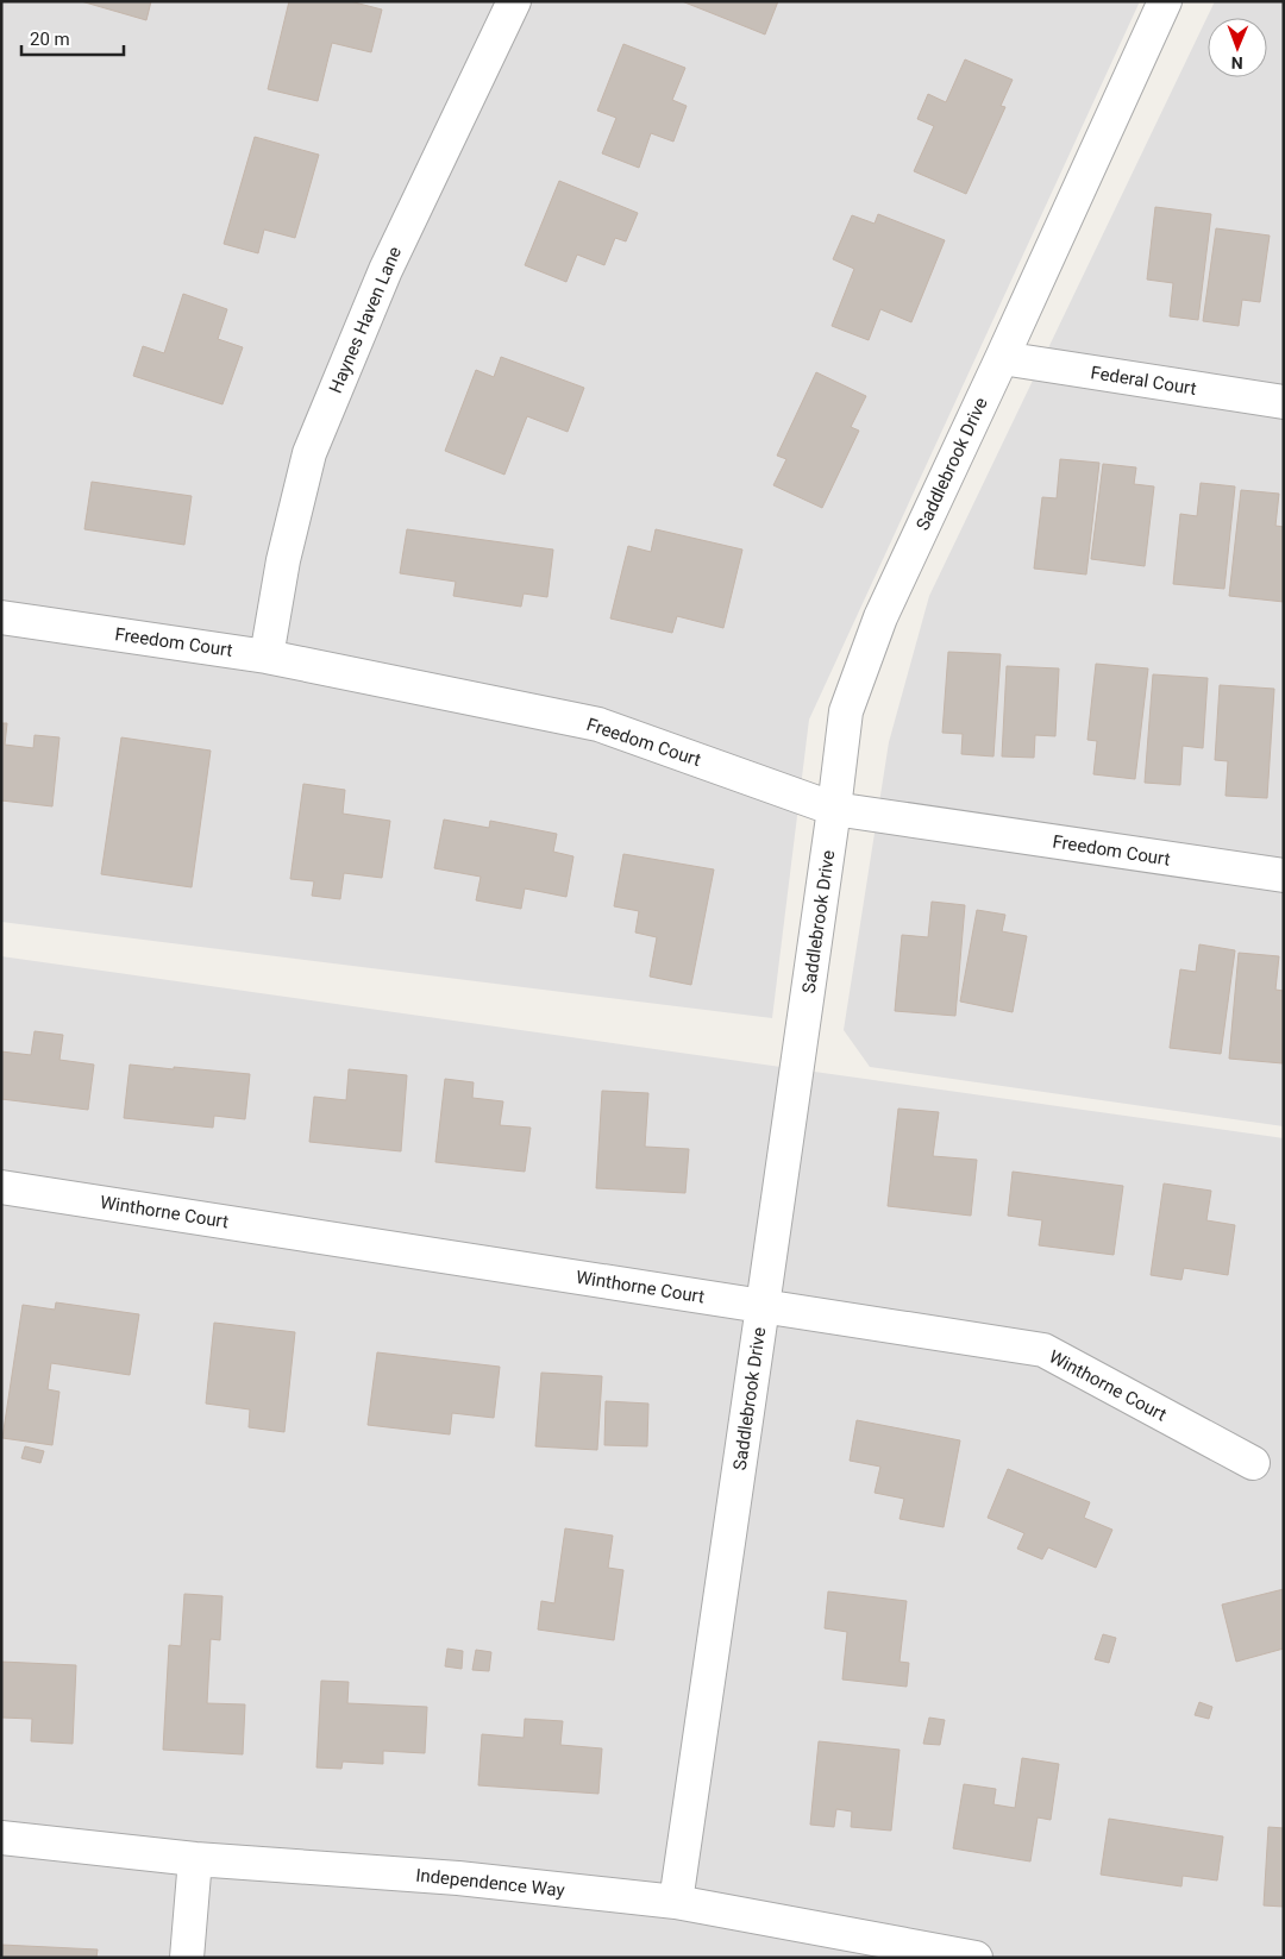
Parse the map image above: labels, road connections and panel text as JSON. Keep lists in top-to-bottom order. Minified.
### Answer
{"streets":{"street":["Haynes Haven Lane","Federal Court","Saddlebrook Drive","Freedom Court","Winthorne Court","Independence Way"]},"crossings":[["Haynes Haven Lane","Freedom Court"],["Federal Court","Saddlebrook Drive"],["Saddlebrook Drive","Freedom Court"],["Saddlebrook Drive","Winthorne Court"],["Saddlebrook Drive","Independence Way"]],"scale_bar":"20 m","north":"bottom"}
